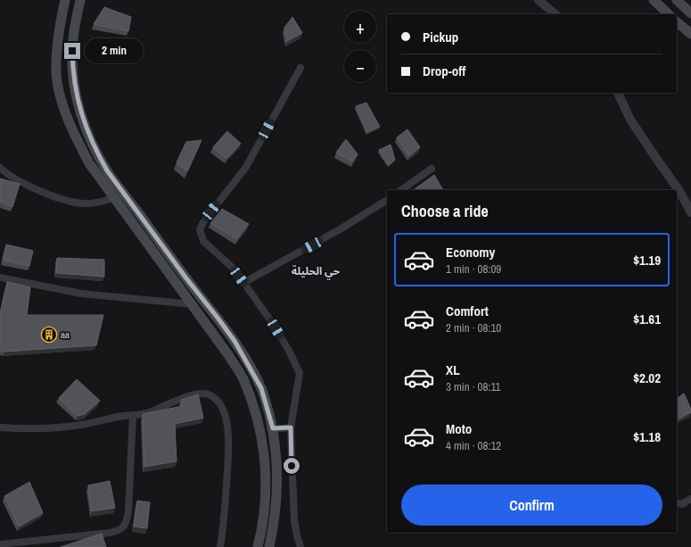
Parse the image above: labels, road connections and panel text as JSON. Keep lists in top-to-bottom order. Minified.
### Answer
{"districts":["حي الحليلة"],"places":{"building":["aa"]},"page":{"map_buttons":["+","−"],"banner":["Pickup","Drop-off"],"bubble":"2 min","heading":"Choose a ride","list":[{"name":"Economy","note":"1 min · 08:09","value":"$1.19"},{"name":"Comfort","note":"2 min · 08:10","value":"$1.61"},{"name":"XL","note":"3 min · 08:11","value":"$2.02"},{"name":"Moto","note":"4 min · 08:12","value":"$1.18"}],"buttons":"Confirm"}}
